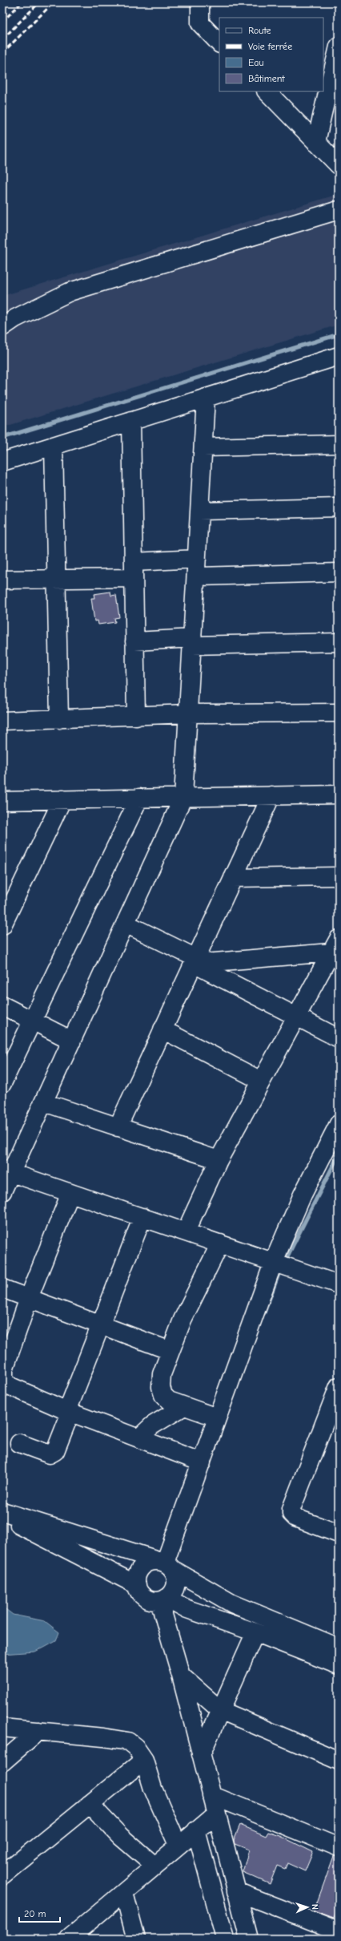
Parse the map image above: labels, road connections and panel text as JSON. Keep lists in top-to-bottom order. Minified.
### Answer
{"legend":["Route","Voie ferrée","Eau","Bâtiment"],"scale_bar":"20 m","north":"right"}
